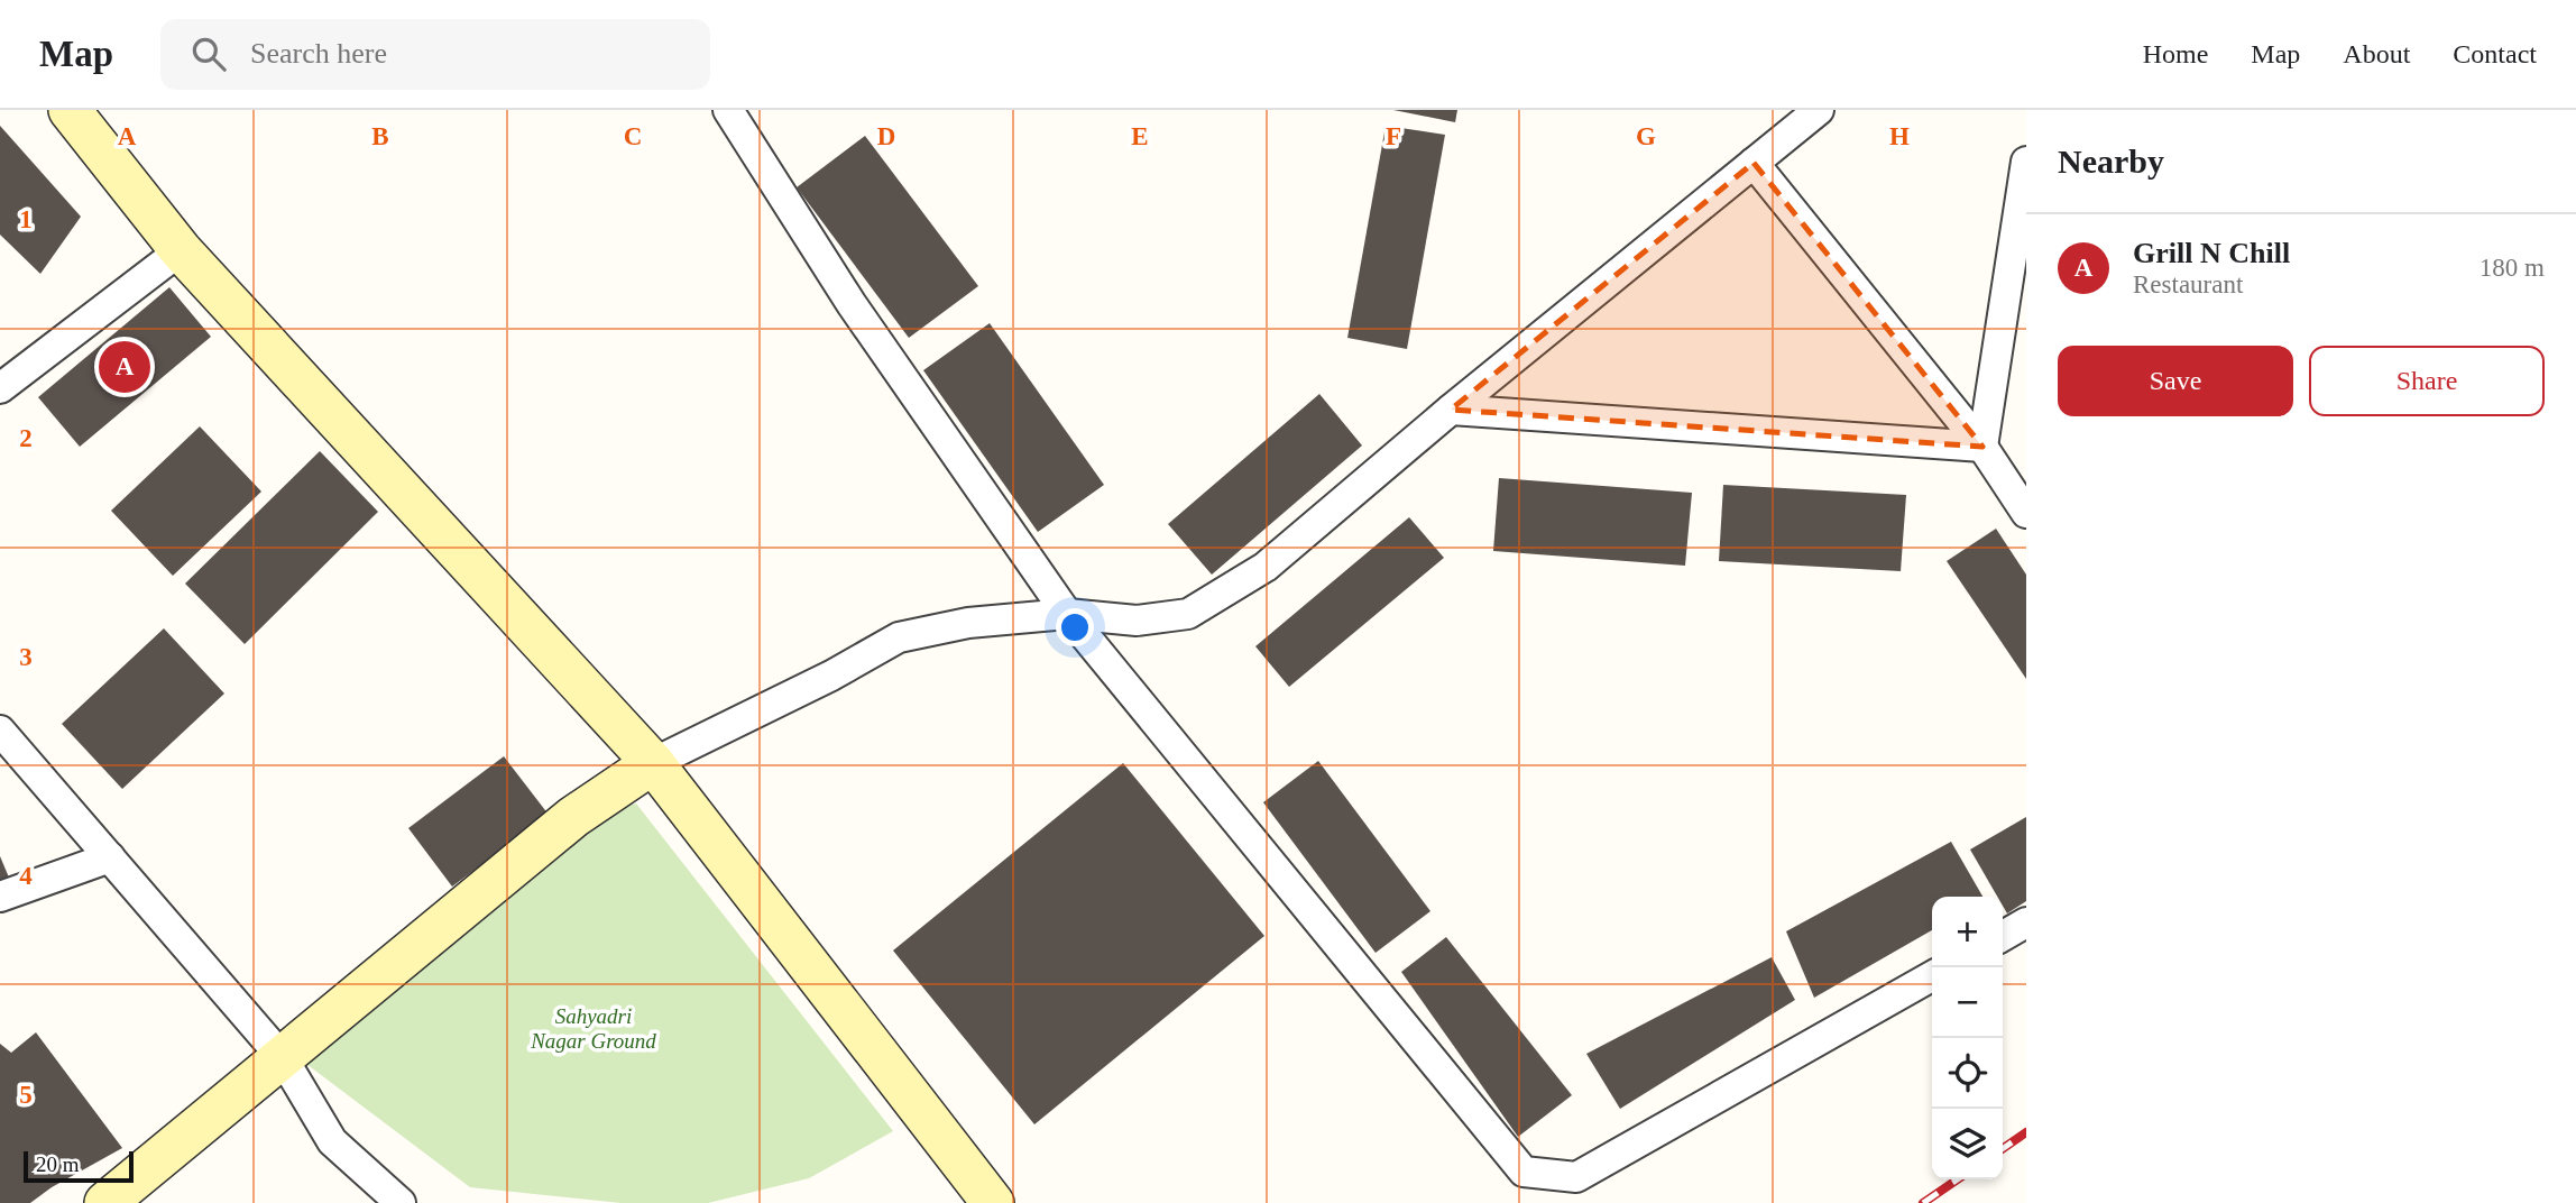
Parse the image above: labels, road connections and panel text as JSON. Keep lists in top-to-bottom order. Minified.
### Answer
{"parks":["Sahyadri Nagar Ground"],"scale_bar":"20 m","page":{"header":"Map","search":"Search here","nav":["Home","Map","About","Contact"],"heading":"Nearby","list":[{"mark":"A","name":"Grill N Chill","note":"Restaurant","value":"180 m"}],"buttons":["Save","Share"],"pins":"A","map_buttons":["+","−"],"scale":"20 m"},"grid":{"columns":["A","B","C","D","E","F","G","H"],"rows":["1","2","3","4","5"]}}
